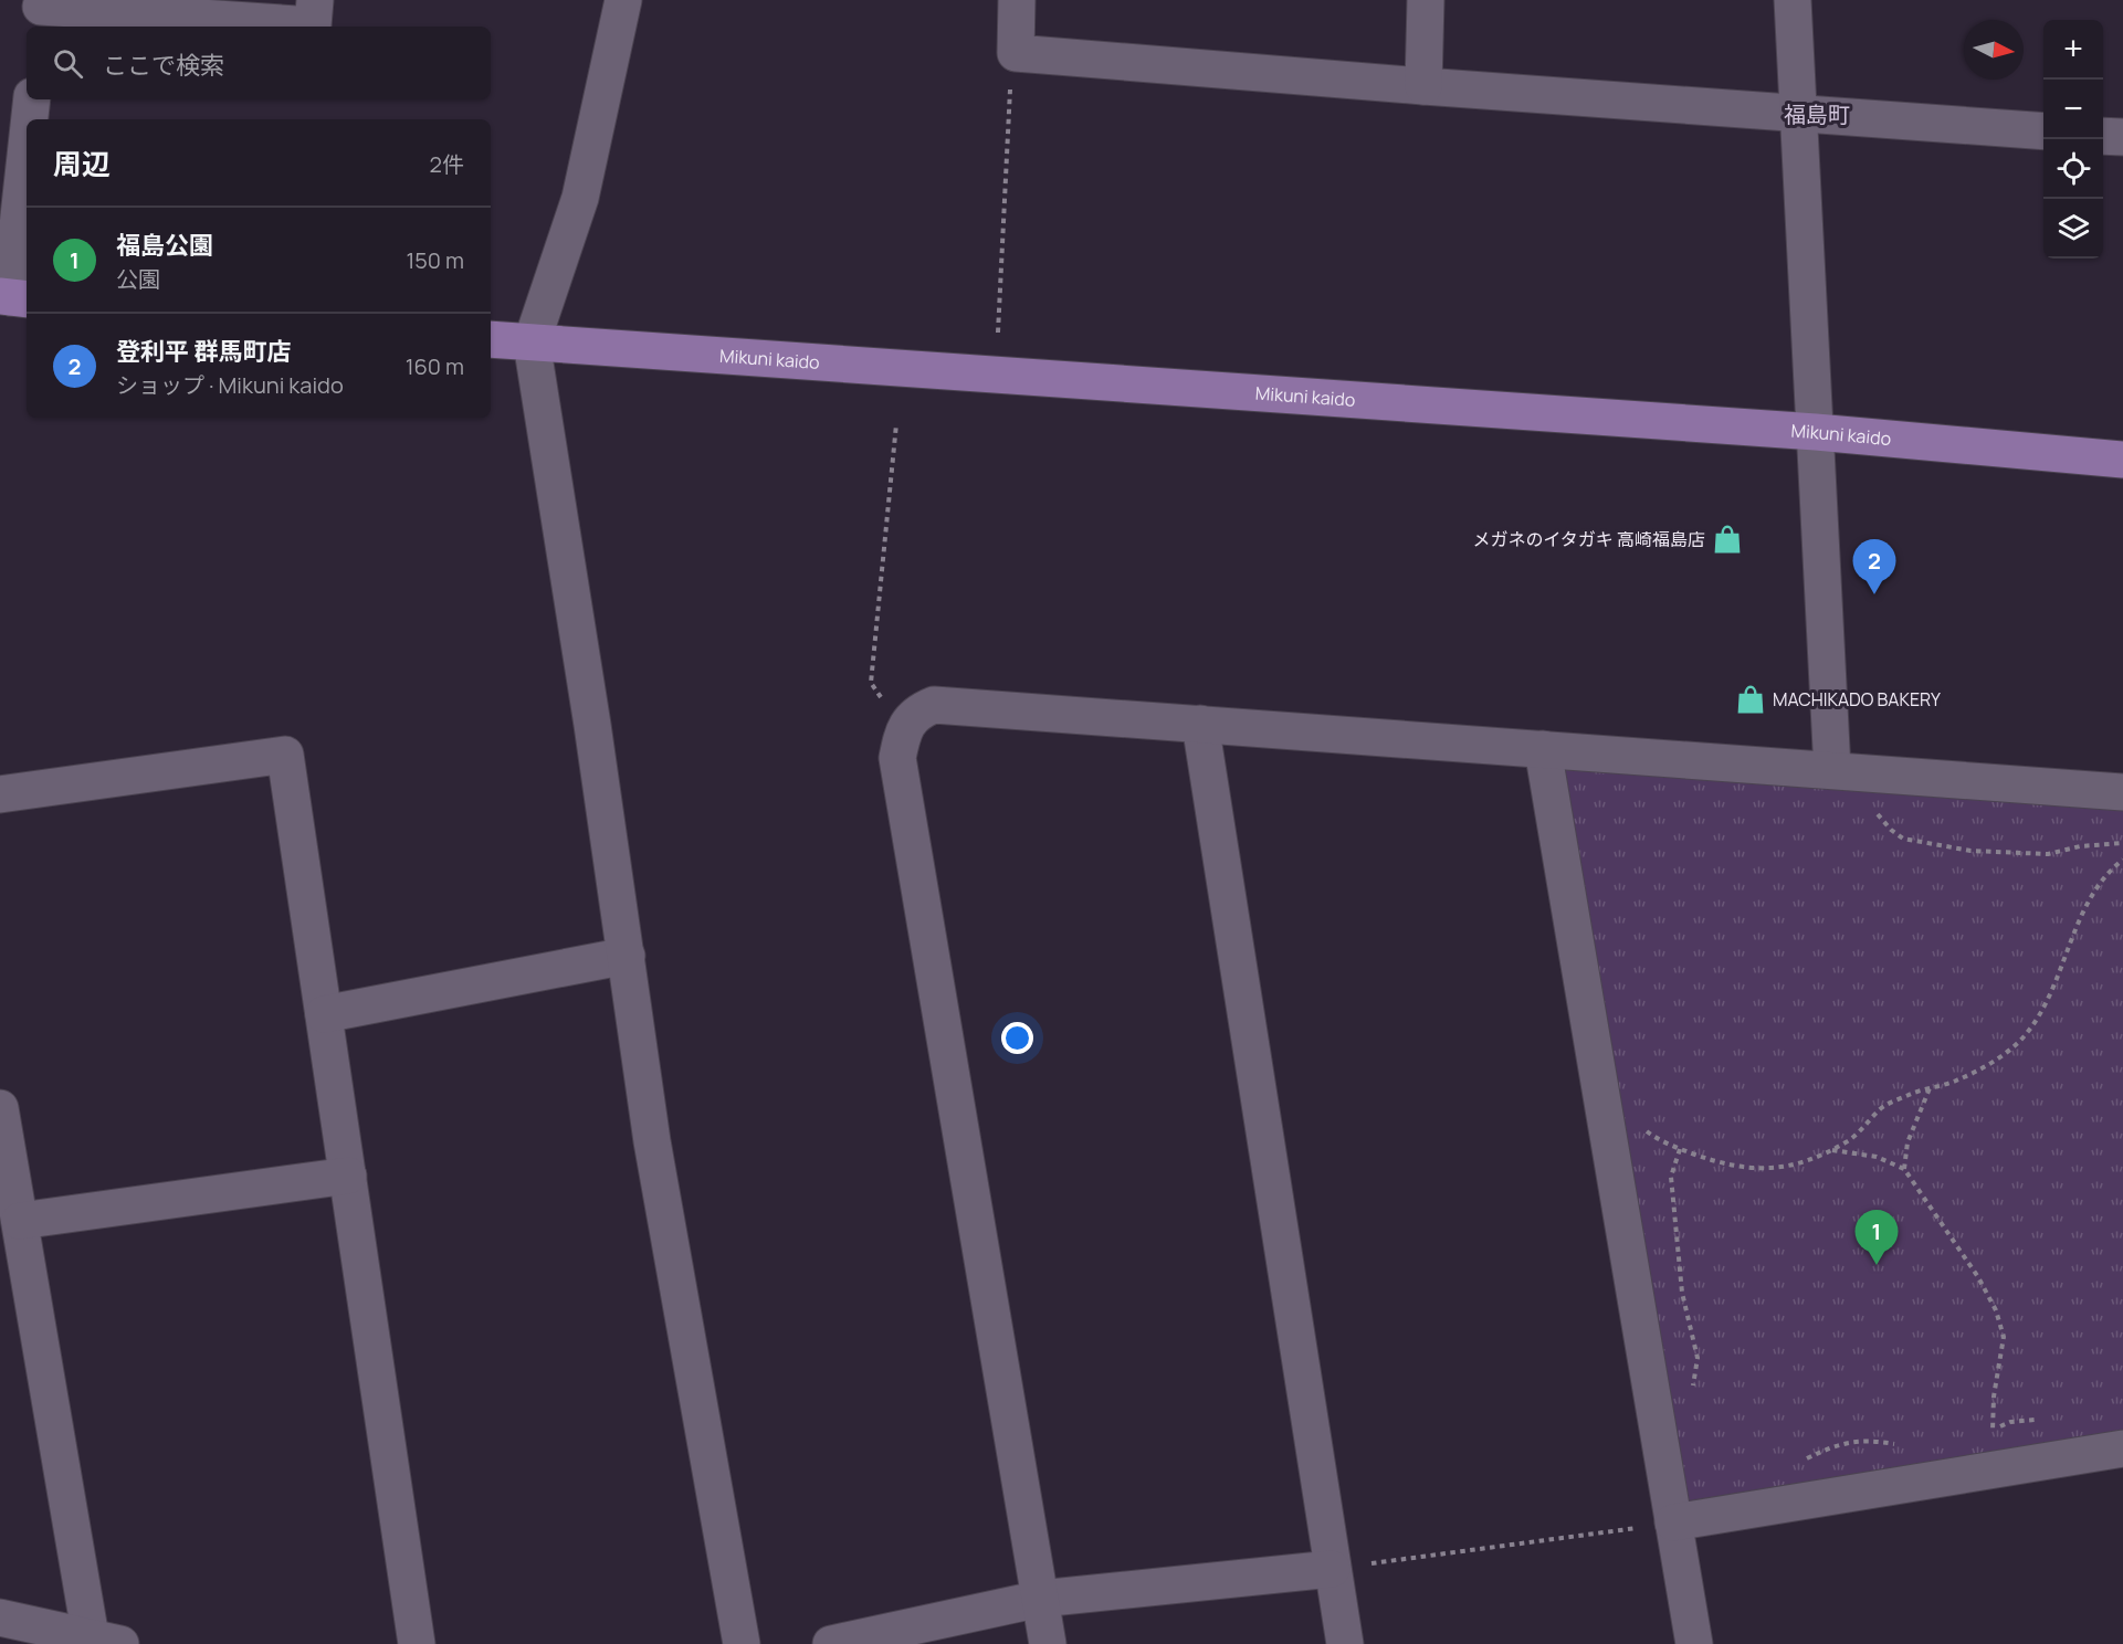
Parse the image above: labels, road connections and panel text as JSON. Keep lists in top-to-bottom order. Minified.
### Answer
{"streets":{"main road":["Mikuni kaido"]},"districts":["福島町"],"places":{"shop":["メガネのイタガキ 高崎福島店","MACHIKADO BAKERY"]},"north":"right","page":{"map_buttons":["+","−"],"search":"ここで検索","heading":["周辺","2件"],"list":[{"mark":"1","name":"福島公園","note":"公園","value":"150 m"},{"mark":"2","name":"登利平 群馬町店","note":"ショップ · Mikuni kaido","value":"160 m"}],"pins":["2","1"]}}
